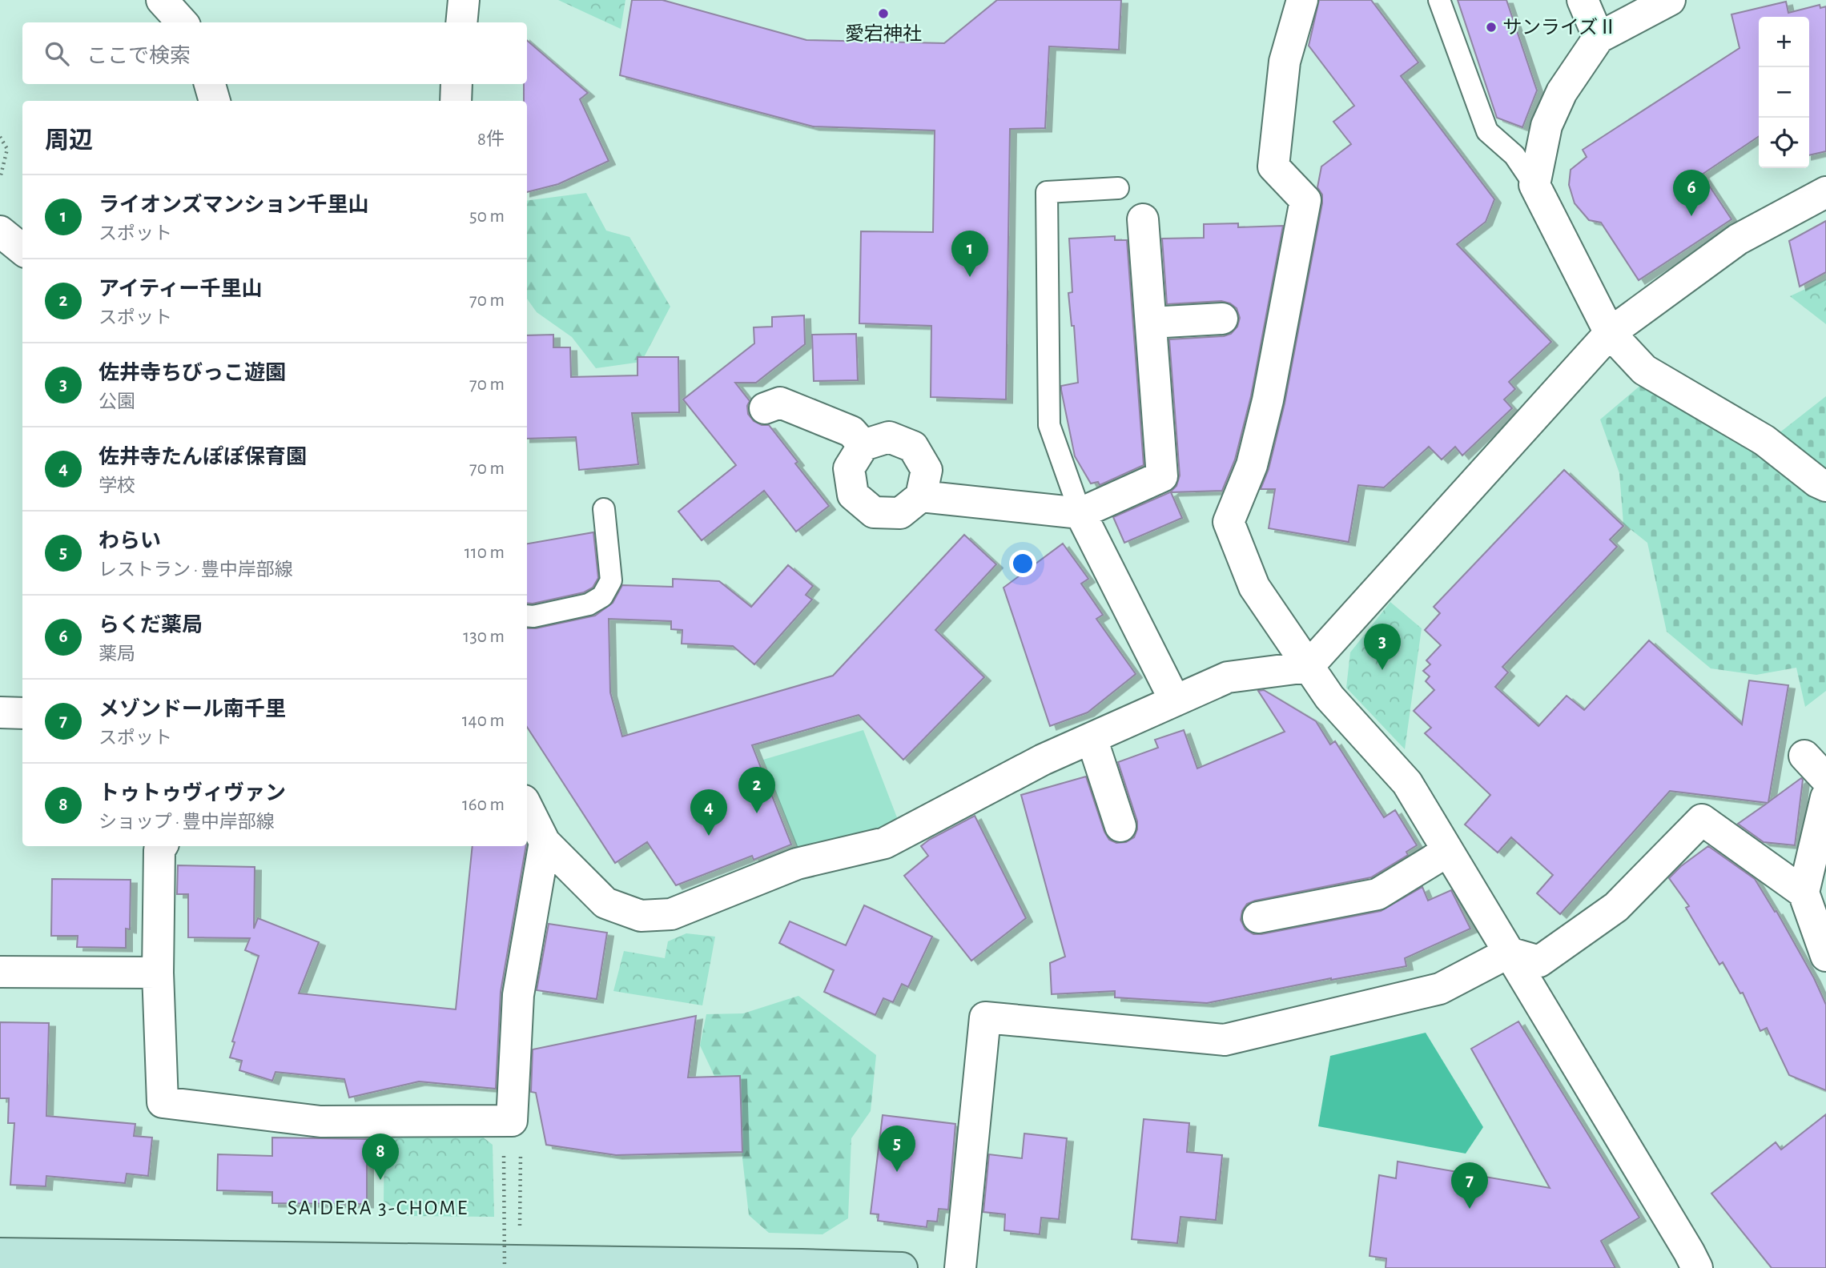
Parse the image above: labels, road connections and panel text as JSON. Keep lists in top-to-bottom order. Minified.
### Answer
{"districts":["SAIDERA 3-CHOME"],"places":["愛宕神社","サンライズⅡ"],"page":{"map_buttons":["+","−"],"search":"ここで検索","heading":["周辺","8件"],"pins":["6","1","3","2","4","5","8","7"],"list":[{"mark":"1","name":"ライオンズマンション千里山","note":"スポット","value":"50 m"},{"mark":"2","name":"アイティー千里山","note":"スポット","value":"70 m"},{"mark":"3","name":"佐井寺ちびっこ遊園","note":"公園","value":"70 m"},{"mark":"4","name":"佐井寺たんぽぽ保育園","note":"学校","value":"70 m"},{"mark":"5","name":"わらい","note":"レストラン · 豊中岸部線","value":"110 m"},{"mark":"6","name":"らくだ薬局","note":"薬局","value":"130 m"},{"mark":"7","name":"メゾンドール南千里","note":"スポット","value":"140 m"},{"mark":"8","name":"トゥトゥヴィヴァン","note":"ショップ · 豊中岸部線","value":"160 m"}]}}
